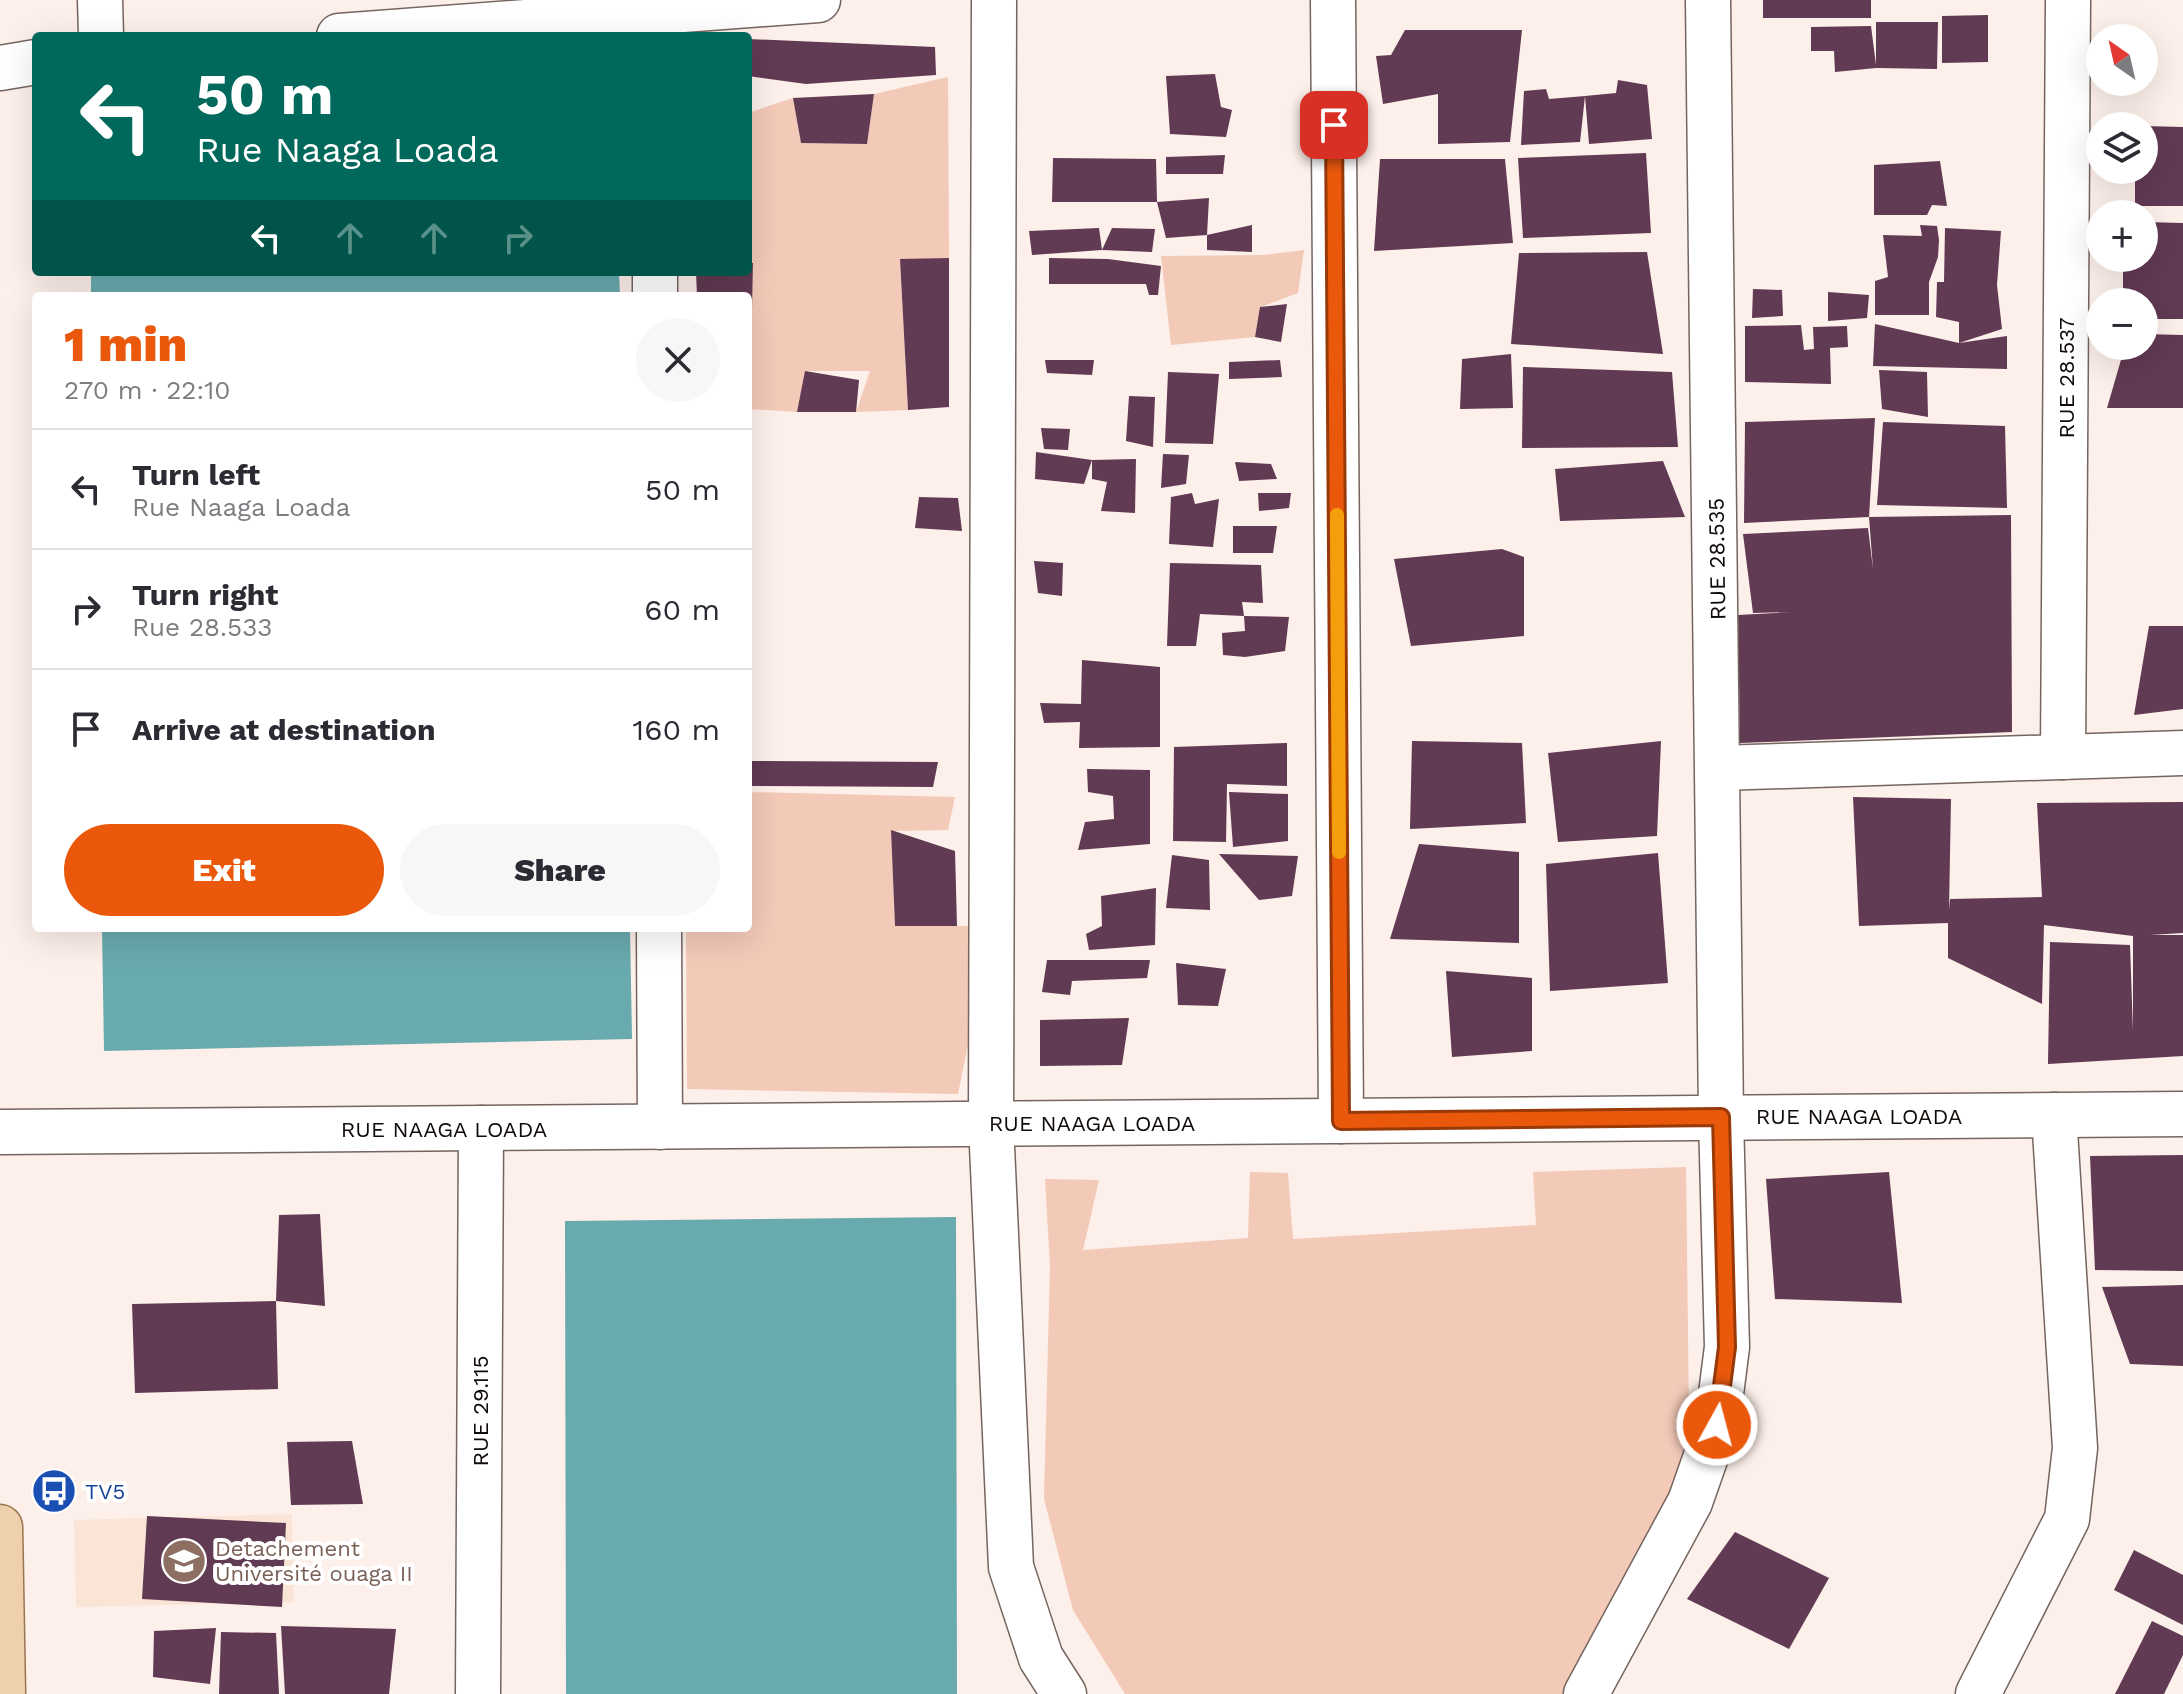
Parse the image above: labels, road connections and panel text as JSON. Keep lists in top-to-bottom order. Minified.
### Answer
{"streets":{"street":["RUE 28.537","RUE 28.535","RUE NAAGA LOADA","RUE 29.115"]},"crossings":[["RUE 28.535","RUE NAAGA LOADA"],["RUE NAAGA LOADA","RUE 29.115"]],"places":{"bus stop":["TV5"],"school or university":["Detachement Université ouaga II"]},"north":"top left","page":{"map_buttons":["+","−"],"turn":["50 m","Rue Naaga Loada"],"heading":["1 min","270 m · 22:10"],"list":[{"name":"Turn left","note":"Rue Naaga Loada","value":"50 m"},{"name":"Turn right","note":"Rue 28.533","value":"60 m"},{"name":"Arrive at destination","value":"160 m"}],"buttons":["Exit","Share"]}}
